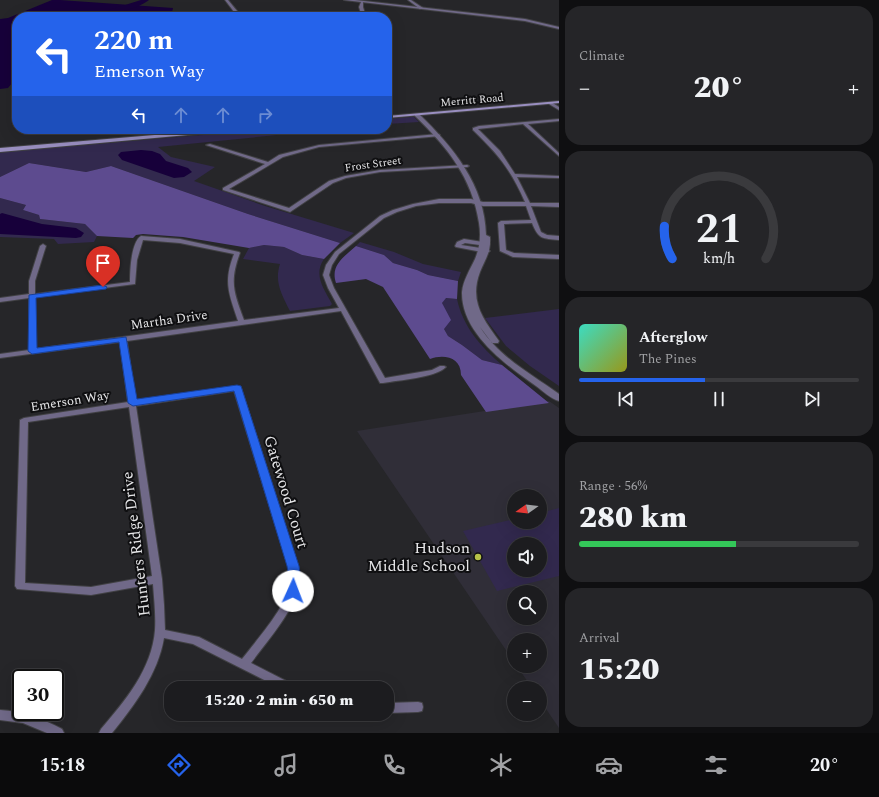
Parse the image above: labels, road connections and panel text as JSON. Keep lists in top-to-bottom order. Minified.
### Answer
{"streets":{"main road":["Merritt Road"],"street":["Frost Street","Martha Drive","Emerson Way","Gatewood Court","Hunters Ridge Drive"]},"crossings":[["Martha Drive","Hunters Ridge Drive"],["Emerson Way","Gatewood Court"],["Emerson Way","Hunters Ridge Drive"]],"places":["Hudson Middle School"],"north":"left","page":{"tile":["Climate",["Range · 56%","280 km"],["Arrival","15:20"]],"turn":["220 m","Emerson Way"],"heat":["−","20°","+"],"song":["Afterglow","The Pines"],"map_buttons":["+","−"],"limit":"30","trip":"15:20 · 2 min · 650 m","tabs":["15:18","20°"],"gauge":["21","km/h"]}}
